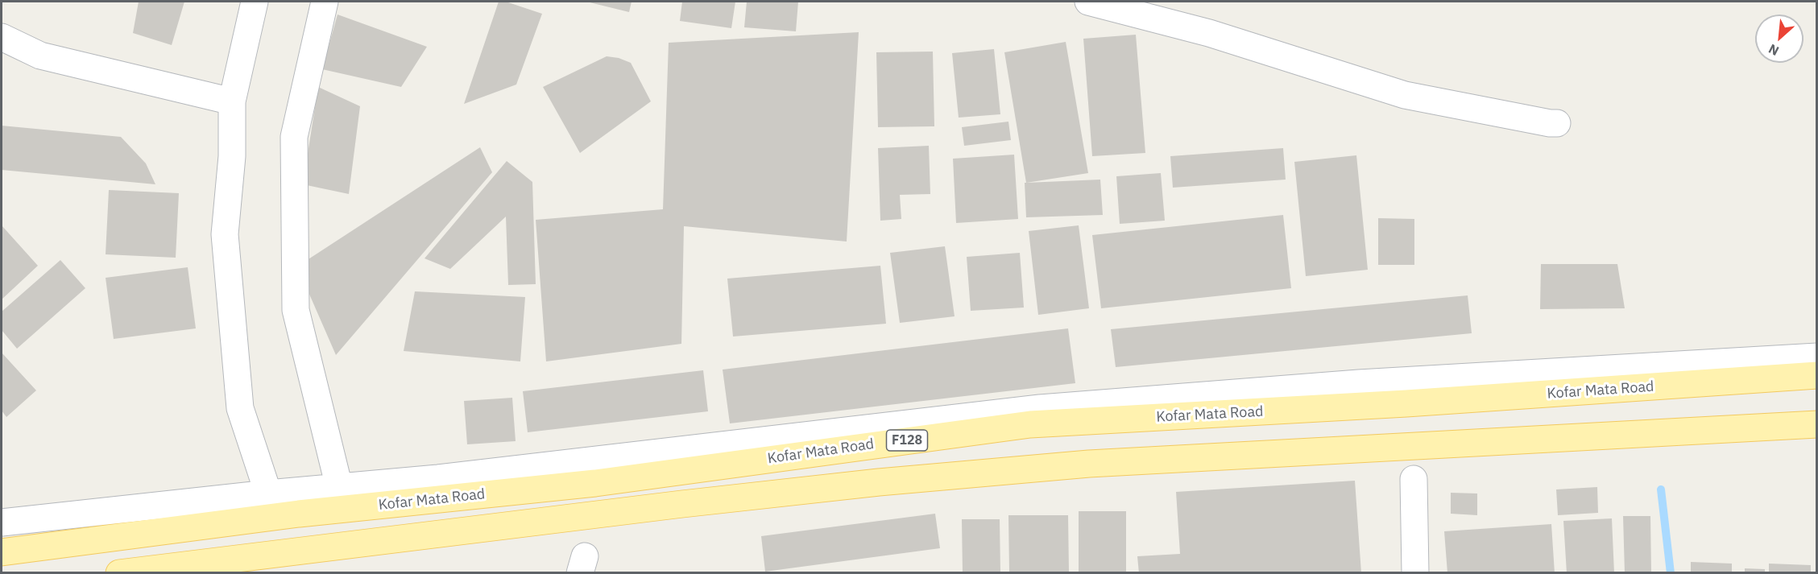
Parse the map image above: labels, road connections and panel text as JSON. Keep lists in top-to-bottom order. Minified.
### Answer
{"streets":{"main road":["Kofar Mata Road","F128"]},"north":"bottom left"}
